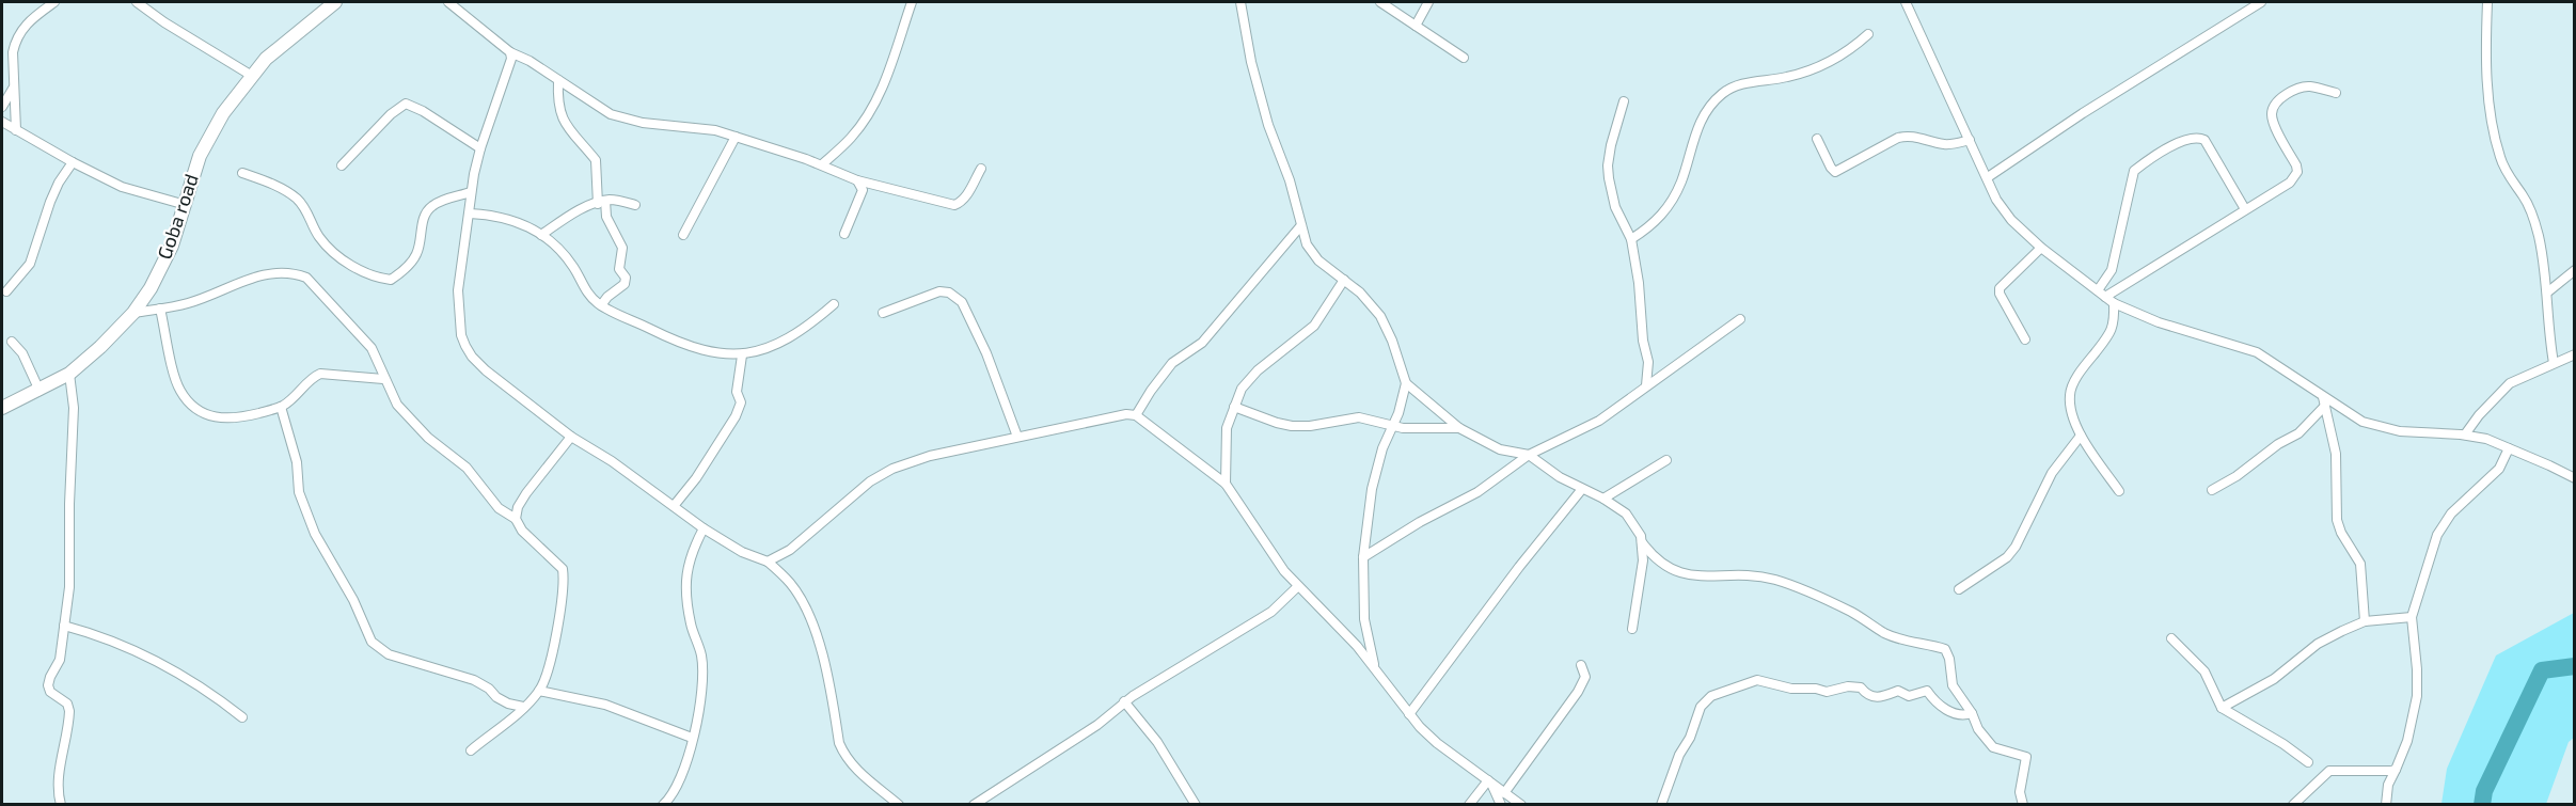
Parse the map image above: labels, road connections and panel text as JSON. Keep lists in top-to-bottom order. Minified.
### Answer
{"streets":{"street":["Goba road"]}}
